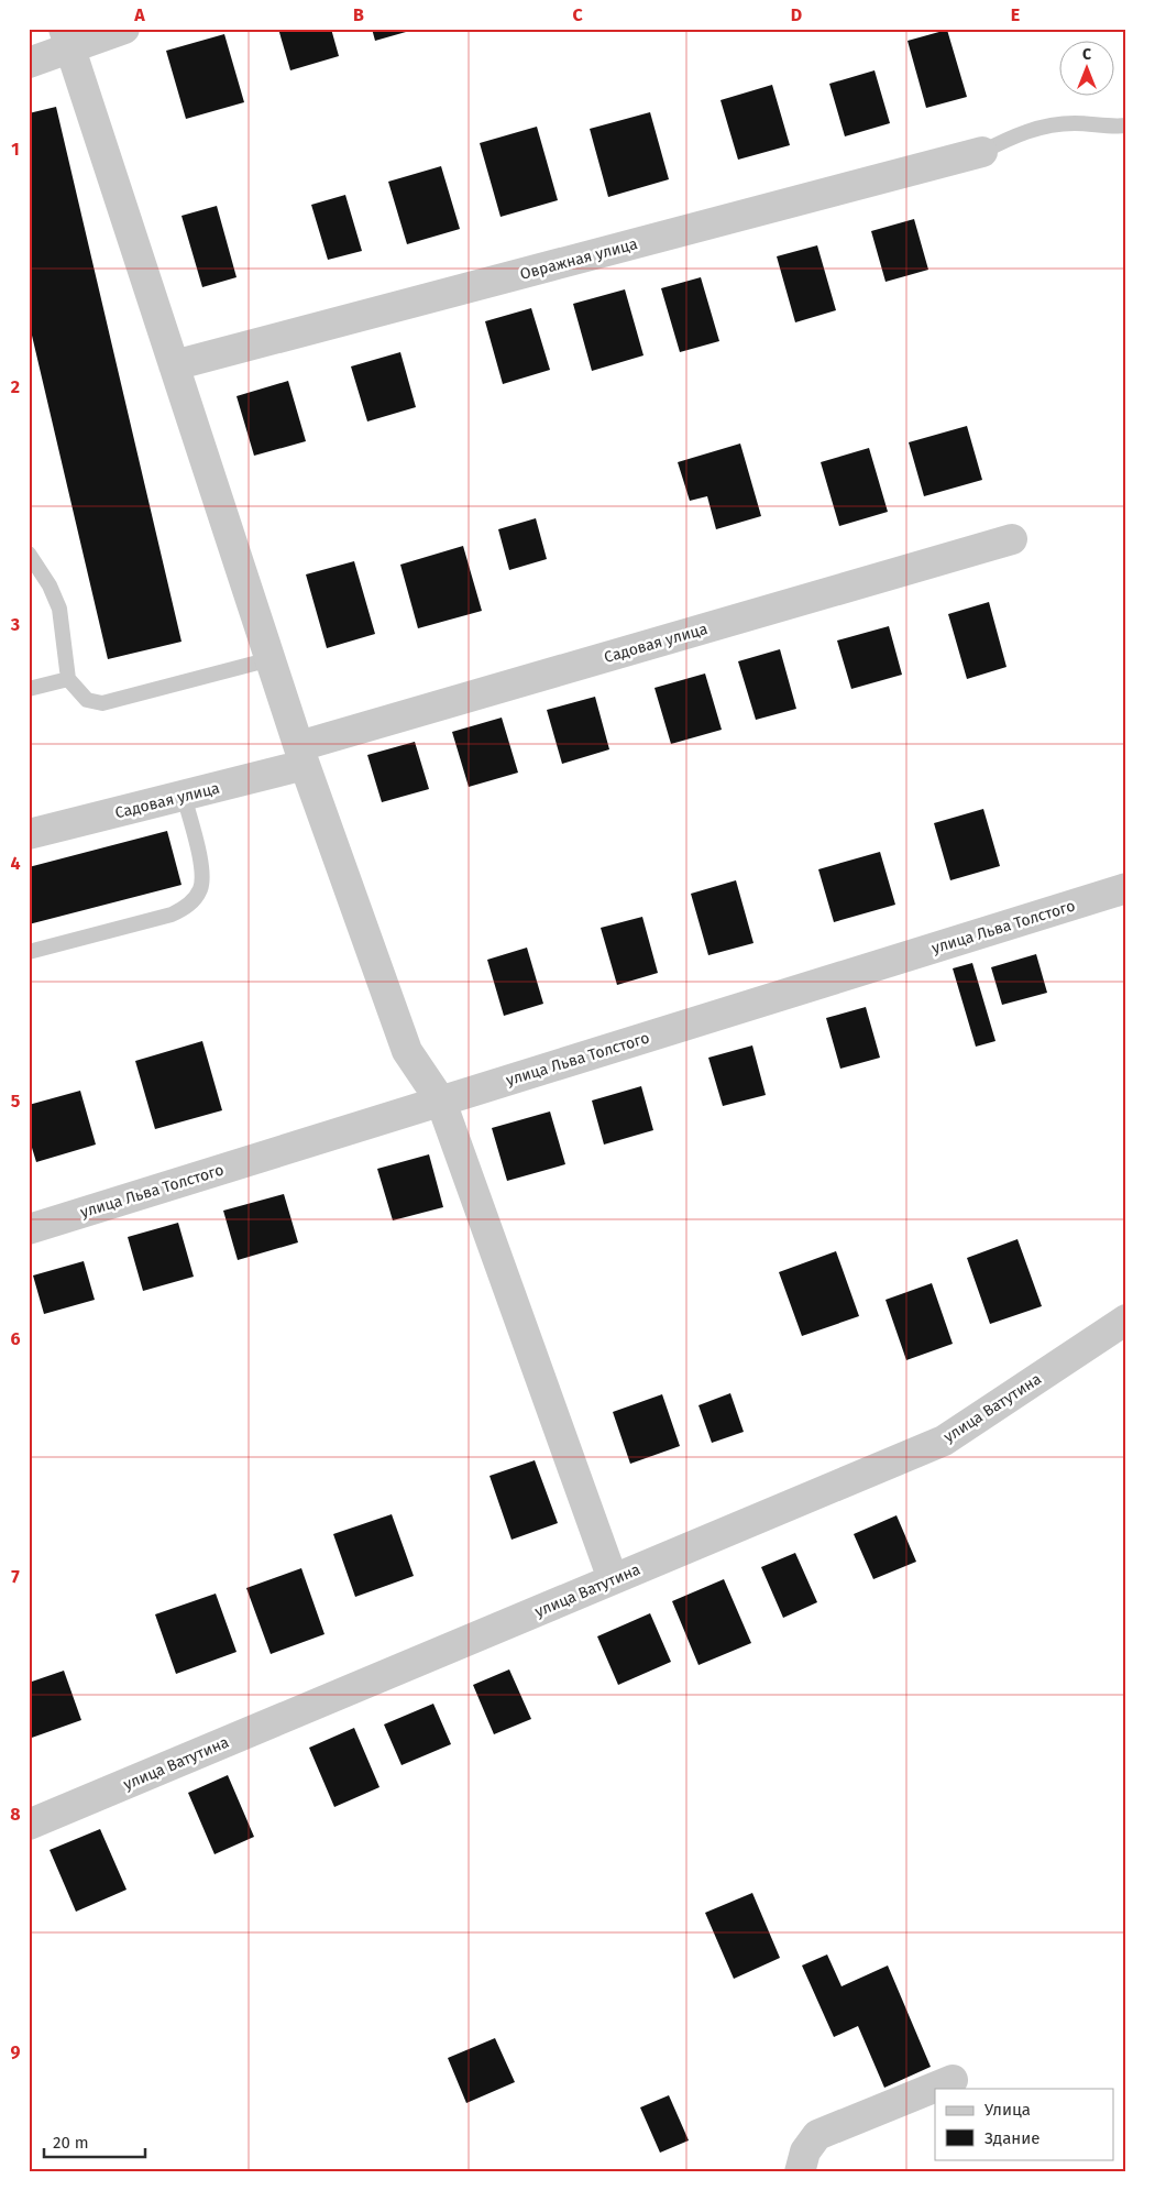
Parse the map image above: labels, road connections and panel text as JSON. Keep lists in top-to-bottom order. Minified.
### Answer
{"streets":{"street":["Овражная улица","Садовая улица","улица Льва Толстого","улица Ватутина"]},"legend":["Улица","Здание"],"scale_bar":"20 m","north":"top","grid":{"columns":["A","B","C","D","E"],"rows":["1","2","3","4","5","6","7","8","9"]}}
